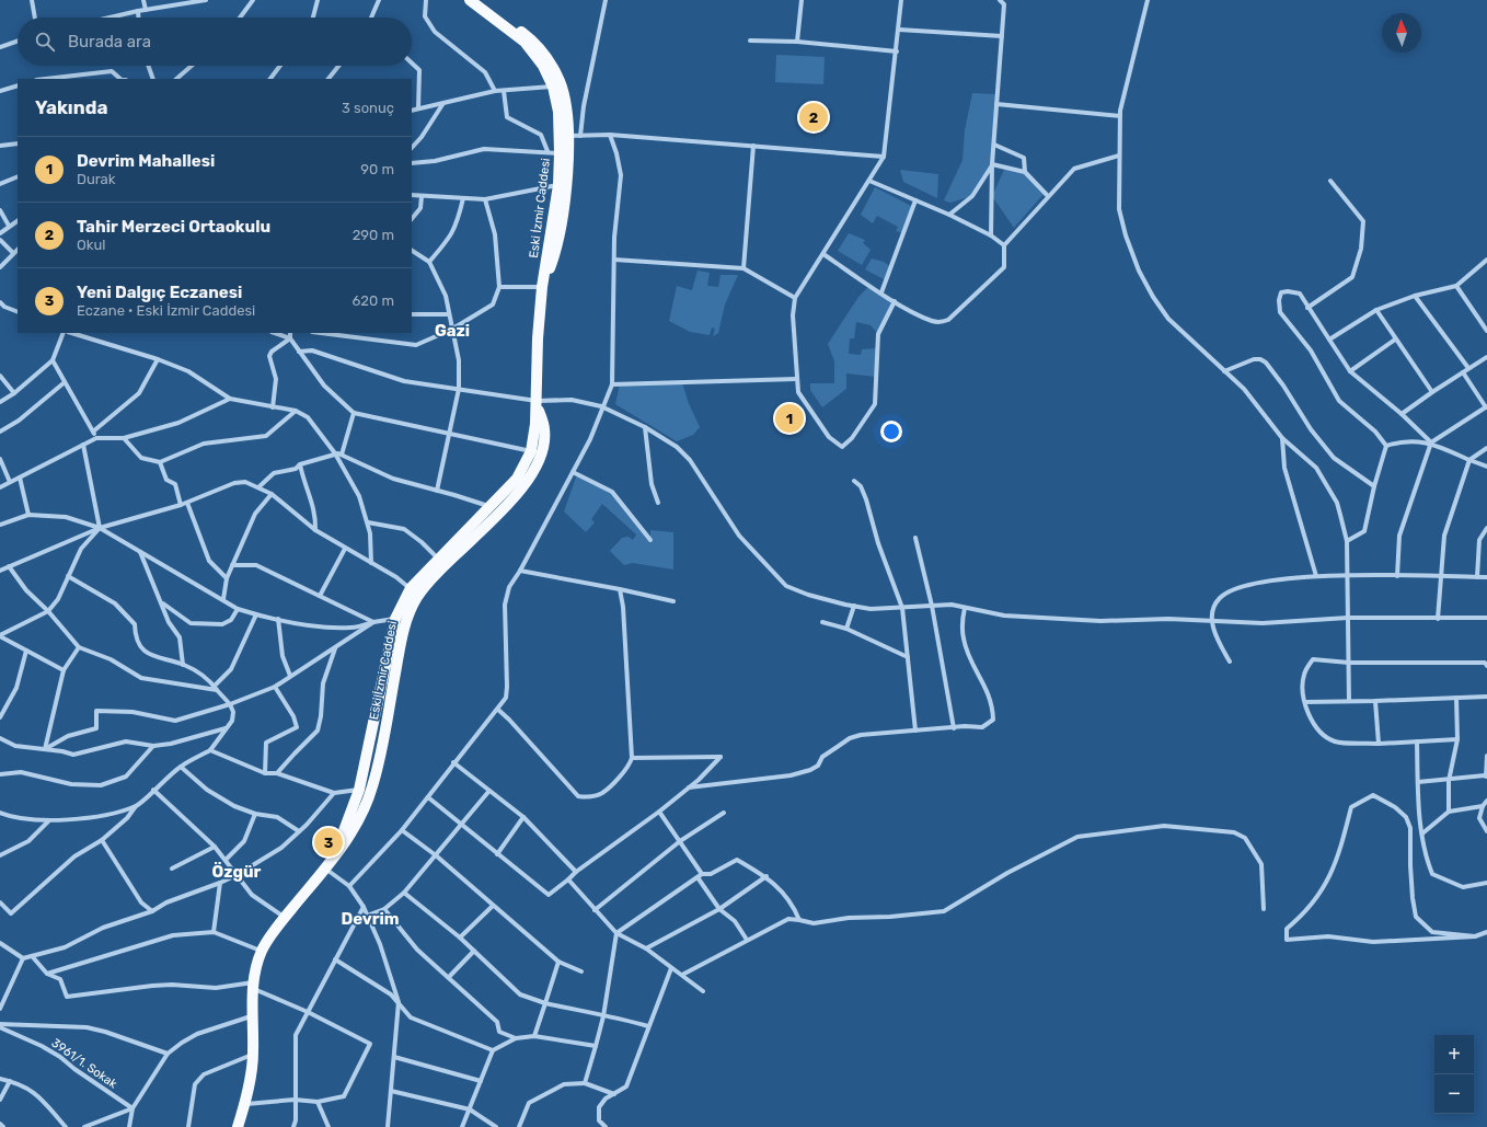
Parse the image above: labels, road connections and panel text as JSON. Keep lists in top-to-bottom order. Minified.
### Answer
{"streets":{"main road":["Eski İzmir Caddesi"],"street":["3961/1. Sokak"]},"districts":["Gazi","Özgür","Devrim"],"north":"top","page":{"search":"Burada ara","heading":["Yakında","3 sonuç"],"pins":["2","1","3"],"list":[{"mark":"1","name":"Devrim Mahallesi","note":"Durak","value":"90 m"},{"mark":"2","name":"Tahir Merzeci Ortaokulu","note":"Okul","value":"290 m"},{"mark":"3","name":"Yeni Dalgıç Eczanesi","note":"Eczane · Eski İzmir Caddesi","value":"620 m"}],"map_buttons":["+","−"]}}
